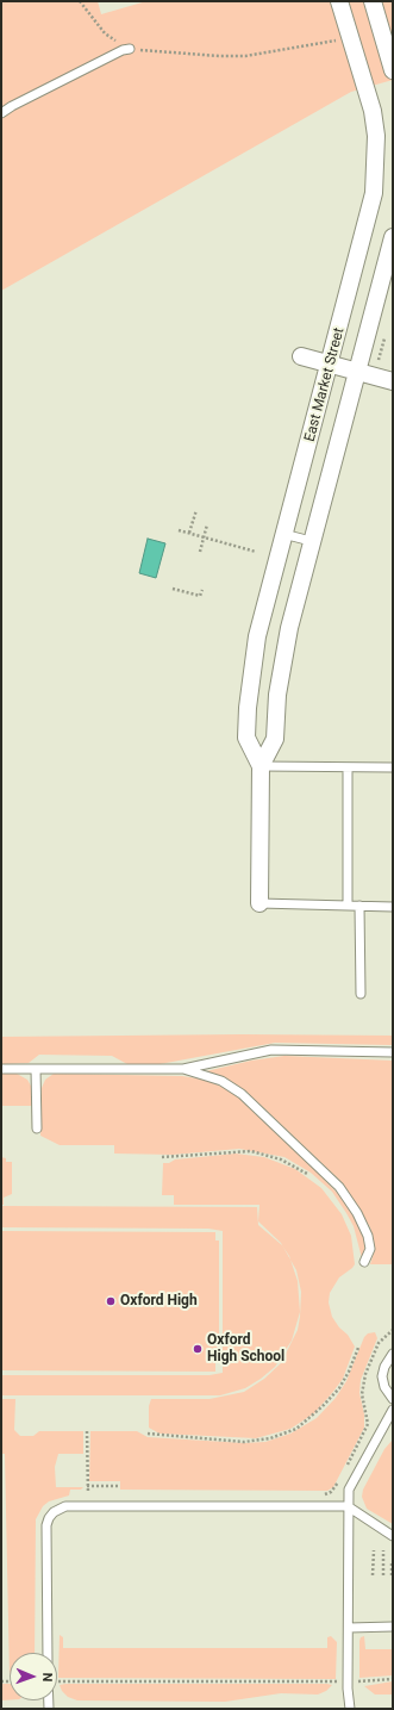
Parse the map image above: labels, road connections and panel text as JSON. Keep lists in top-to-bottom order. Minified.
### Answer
{"streets":{"street":["East Market Street"]},"places":["Oxford High","Oxford High School"],"north":"right"}
